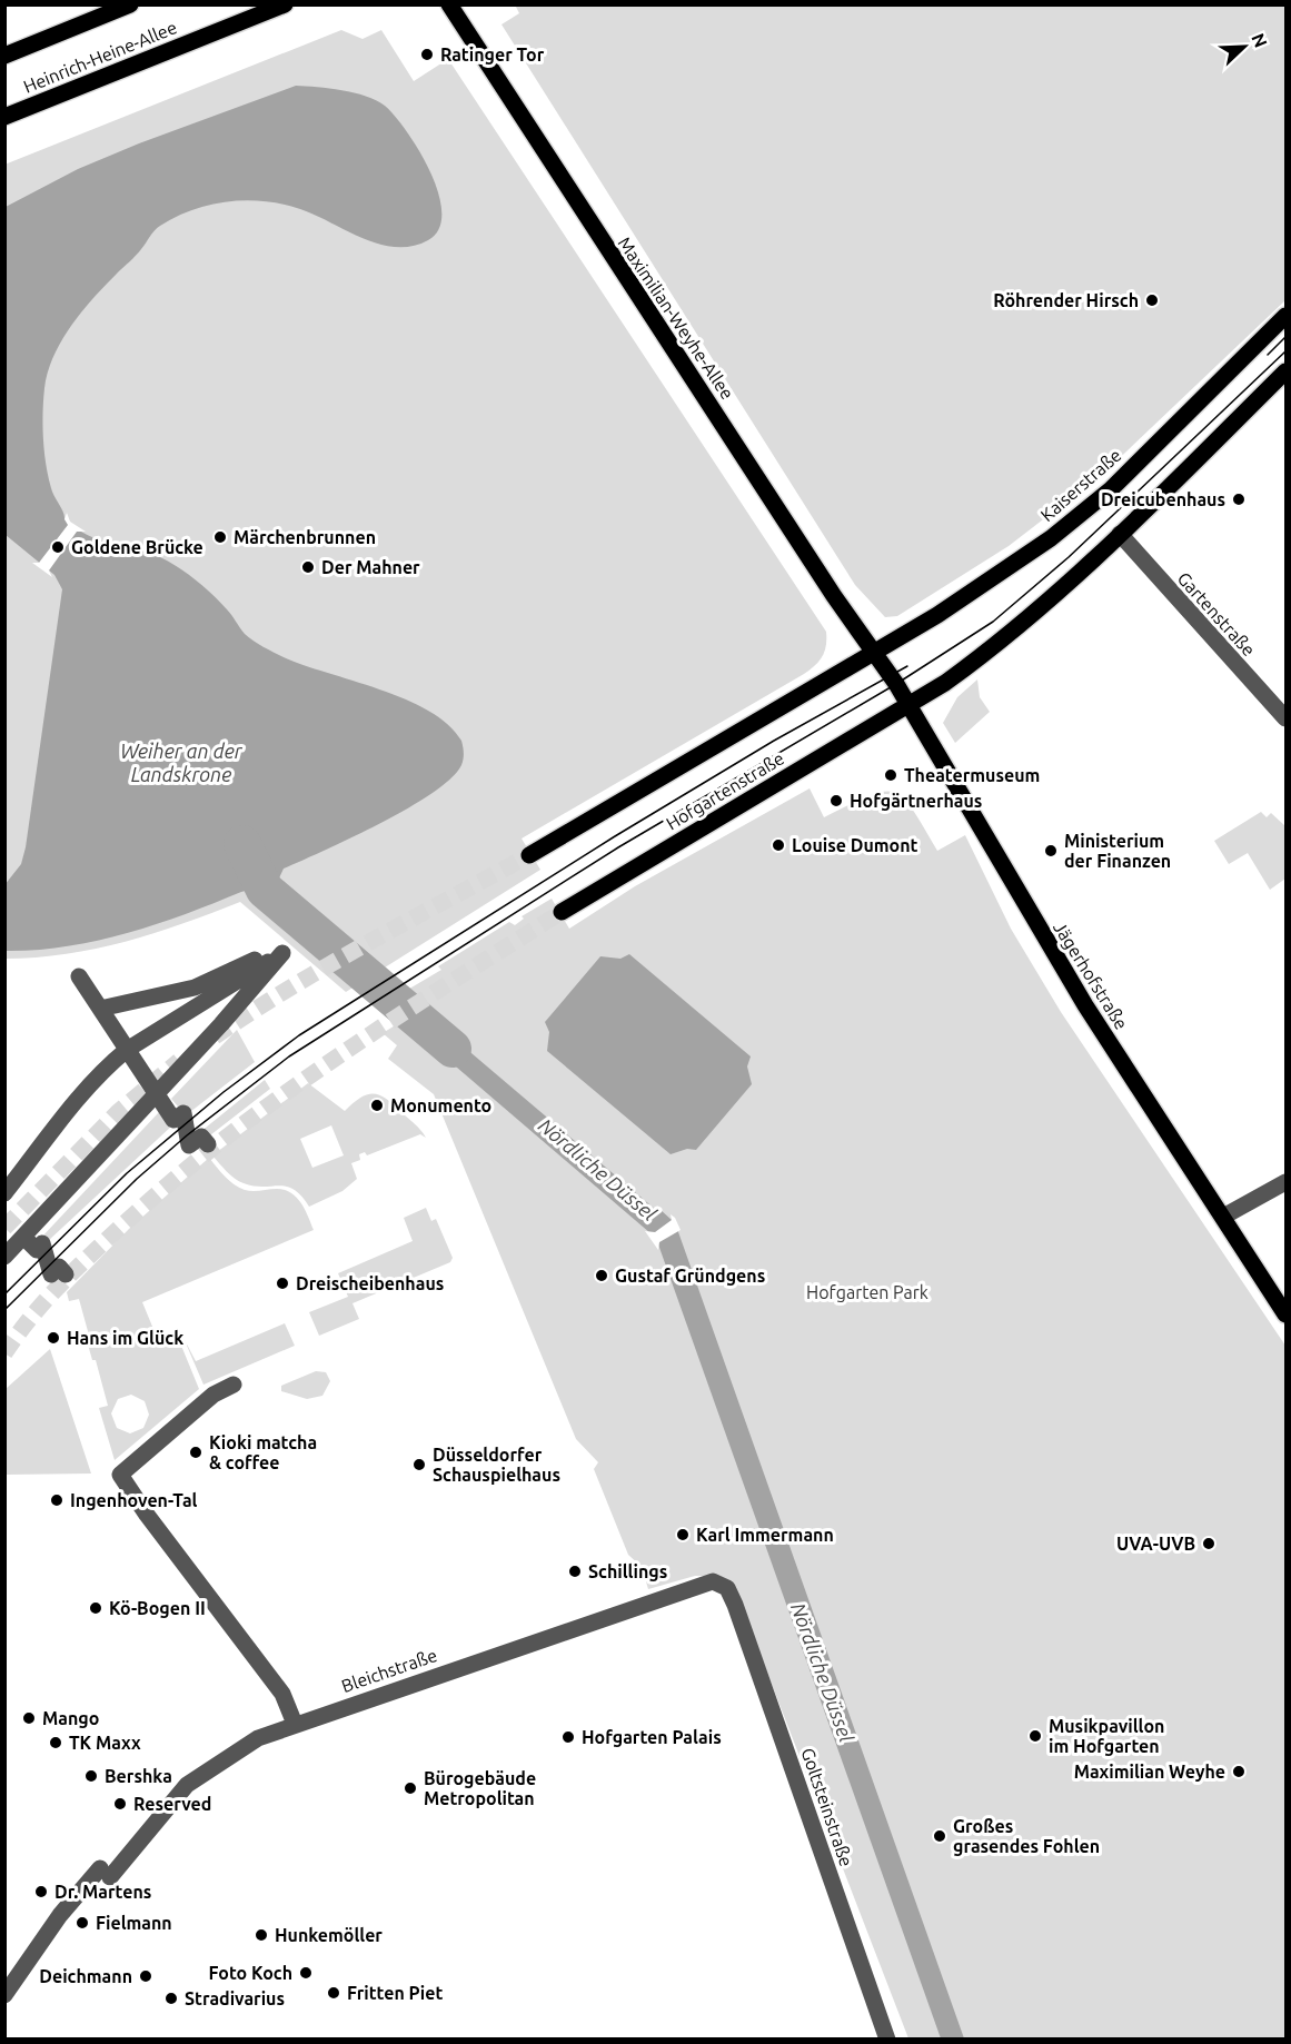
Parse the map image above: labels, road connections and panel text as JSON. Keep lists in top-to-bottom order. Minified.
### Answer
{"streets":{"main road":["Heinrich-Heine-Allee","Maximilian-Weyhe-Allee","Kaiserstraße","Hofgartenstraße","Jägerhofstraße"],"street":["Gartenstraße","Bleichstraße","Goltsteinstraße"]},"crossings":[["Maximilian-Weyhe-Allee","Kaiserstraße"],["Maximilian-Weyhe-Allee","Jägerhofstraße"],["Kaiserstraße","Jägerhofstraße"],["Hofgartenstraße","Jägerhofstraße"],["Bleichstraße","Goltsteinstraße"]],"water":["Weiher an der Landskrone","Nördliche Düssel"],"parks":["Hofgarten Park"],"places":["Ratinger Tor","Röhrender Hirsch","Dreicubenhaus","Märchenbrunnen","Goldene Brücke","Der Mahner","Theatermuseum","Hofgärtnerhaus","Louise Dumont","Ministerium der Finanzen","Monumento","Gustaf Gründgens","Dreischeibenhaus","Hans im Glück","Kioki matcha & coffee","Düsseldorfer Schauspielhaus","Ingenhoven-Tal","Karl Immermann","UVA-UVB","Schillings","Kö-Bogen II","Mango","Musikpavillon im Hofgarten","Hofgarten Palais","TK Maxx","Maximilian Weyhe","Bershka","Bürogebäude Metropolitan","Reserved","Großes grasendes Fohlen","Dr. Martens","Fielmann","Hunkemöller","Foto Koch","Deichmann","Fritten Piet","Stradivarius"],"north":"top right"}
